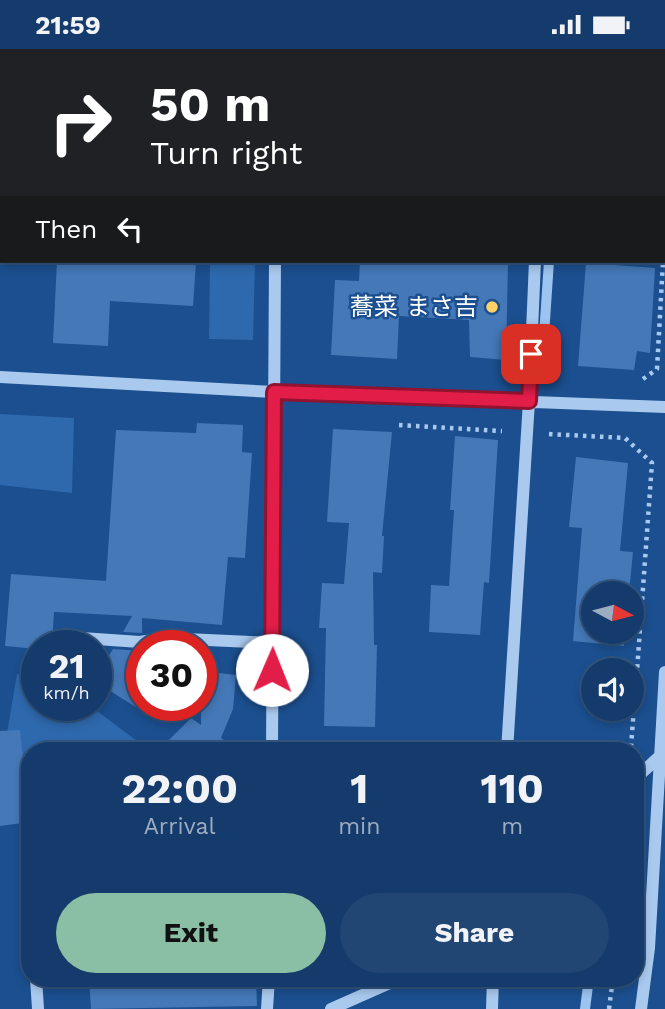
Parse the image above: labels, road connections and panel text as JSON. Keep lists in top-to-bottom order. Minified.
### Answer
{"places":["蕎菜 まさ吉"],"north":"right","page":{"status":"21:59","turn":["50 m","Turn right"],"then":"Then","speed":"21 km/h","limit":"30","eta":["22:00","Arrival","1","min","110","m"],"buttons":["Exit","Share"]}}
